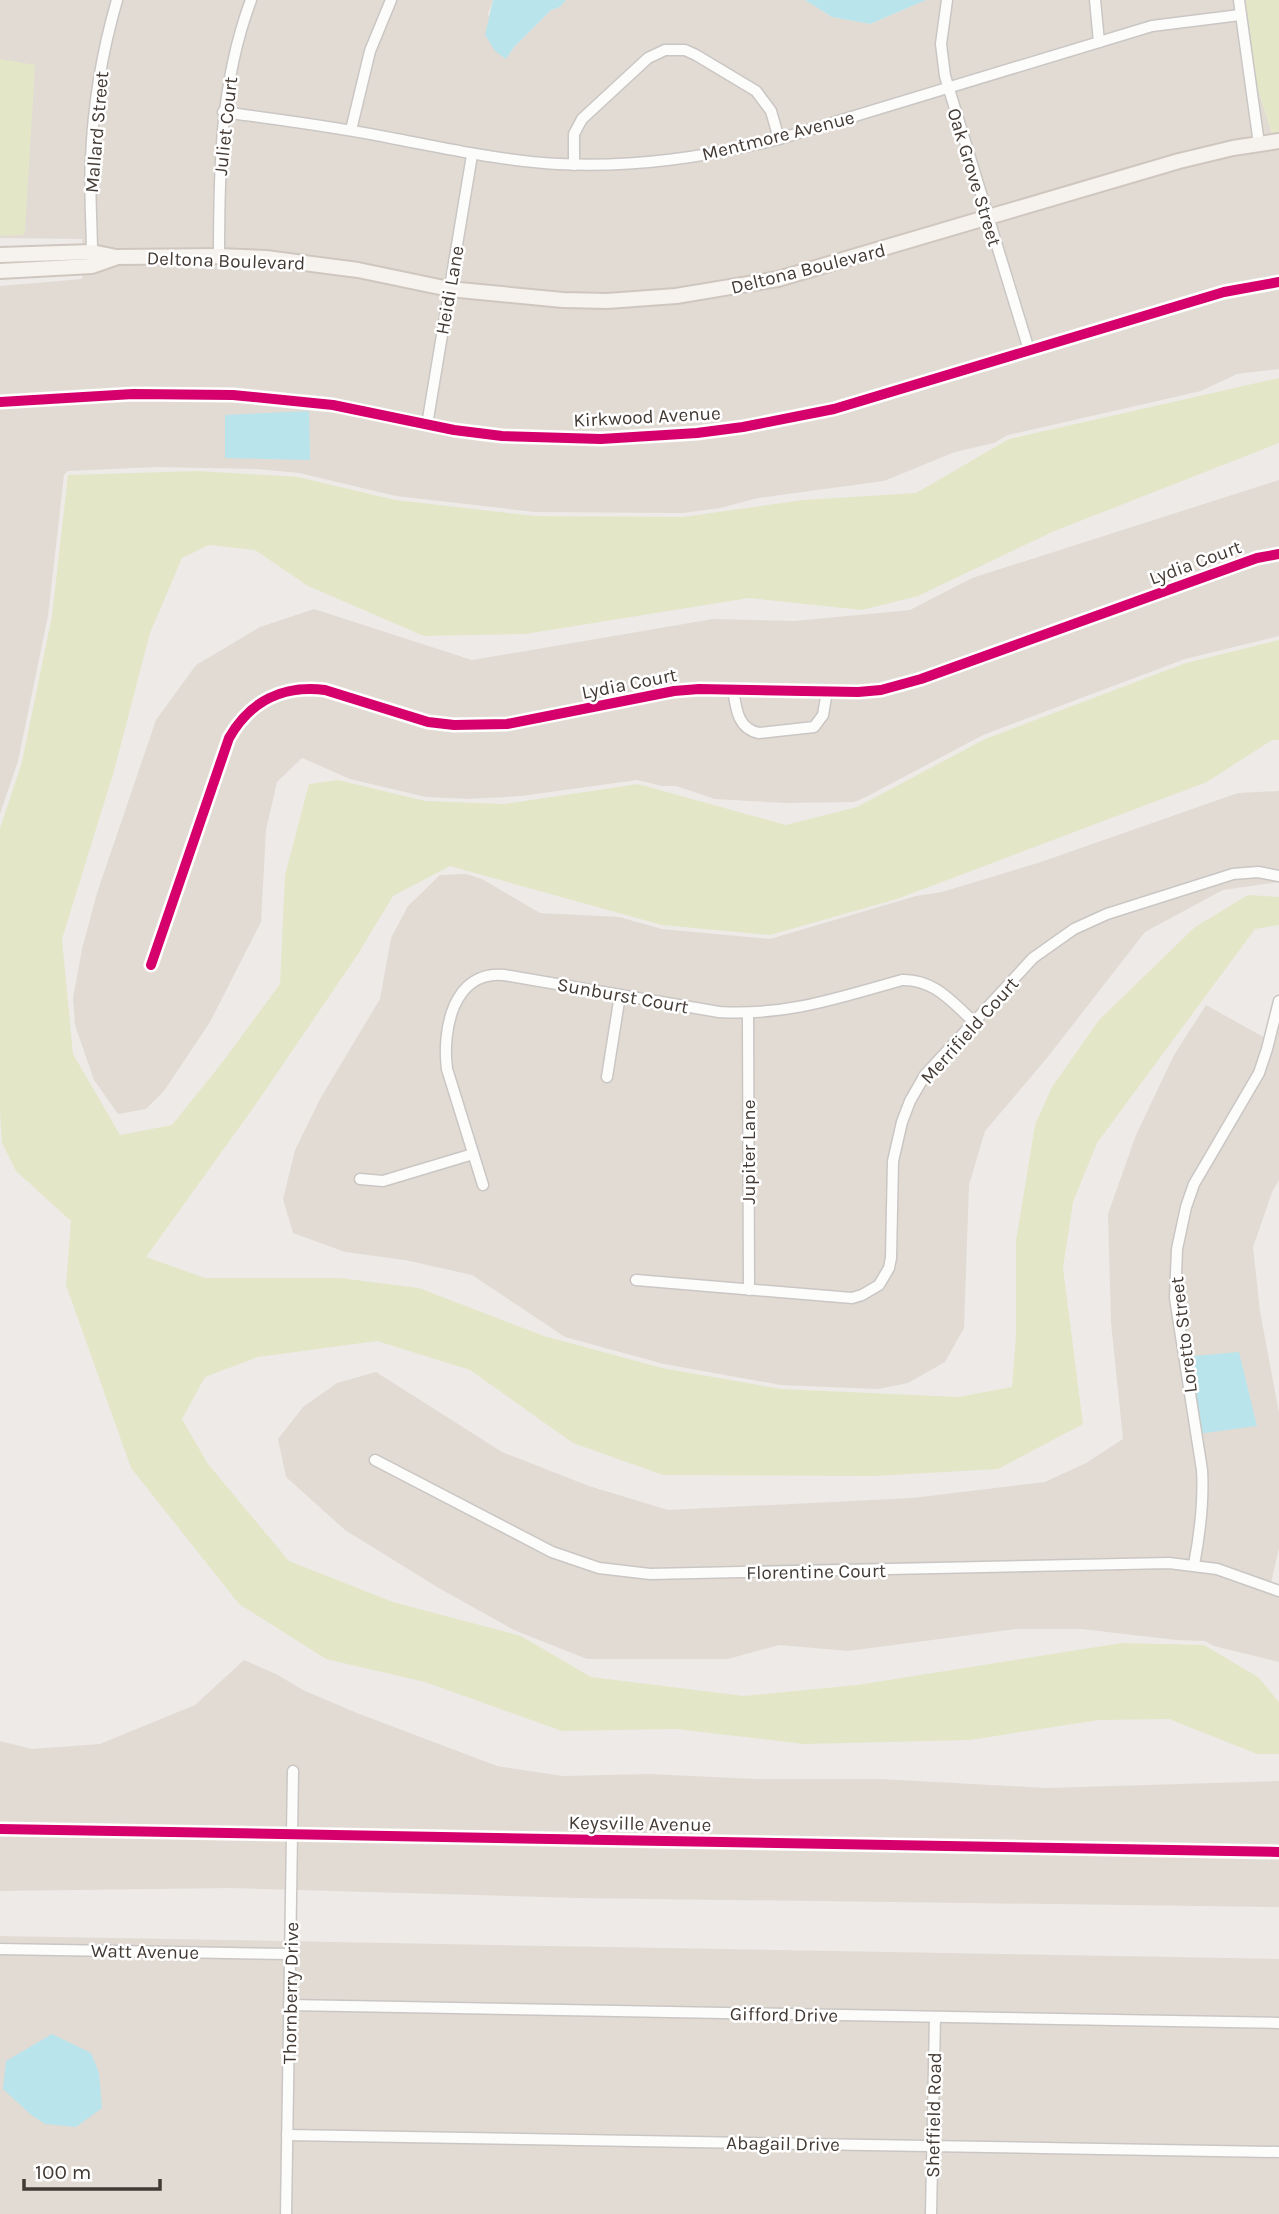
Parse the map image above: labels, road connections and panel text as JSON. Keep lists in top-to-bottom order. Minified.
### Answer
{"streets":{"main road":["Deltona Boulevard"],"street":["Juliet Court","Mallard Street","Mentmore Avenue","Oak Grove Street","Heidi Lane","Kirkwood Avenue","Lydia Court","Sunburst Court","Merrifield Court","Jupiter Lane","Loretto Street","Florentine Court","Keysville Avenue","Watt Avenue","Thornberry Drive","Gifford Drive","Sheffield Road","Abagail Drive"]},"crossings":[["Juliet Court","Mentmore Avenue"],["Juliet Court","Deltona Boulevard"],["Mallard Street","Deltona Boulevard"],["Mentmore Avenue","Oak Grove Street"],["Mentmore Avenue","Heidi Lane"],["Oak Grove Street","Deltona Boulevard"],["Oak Grove Street","Kirkwood Avenue"],["Deltona Boulevard","Heidi Lane"],["Heidi Lane","Kirkwood Avenue"],["Sunburst Court","Merrifield Court"],["Sunburst Court","Jupiter Lane"],["Merrifield Court","Jupiter Lane"],["Loretto Street","Florentine Court"],["Keysville Avenue","Thornberry Drive"],["Watt Avenue","Thornberry Drive"],["Thornberry Drive","Gifford Drive"],["Thornberry Drive","Abagail Drive"],["Gifford Drive","Sheffield Road"],["Sheffield Road","Abagail Drive"]],"scale_bar":"100 m"}
